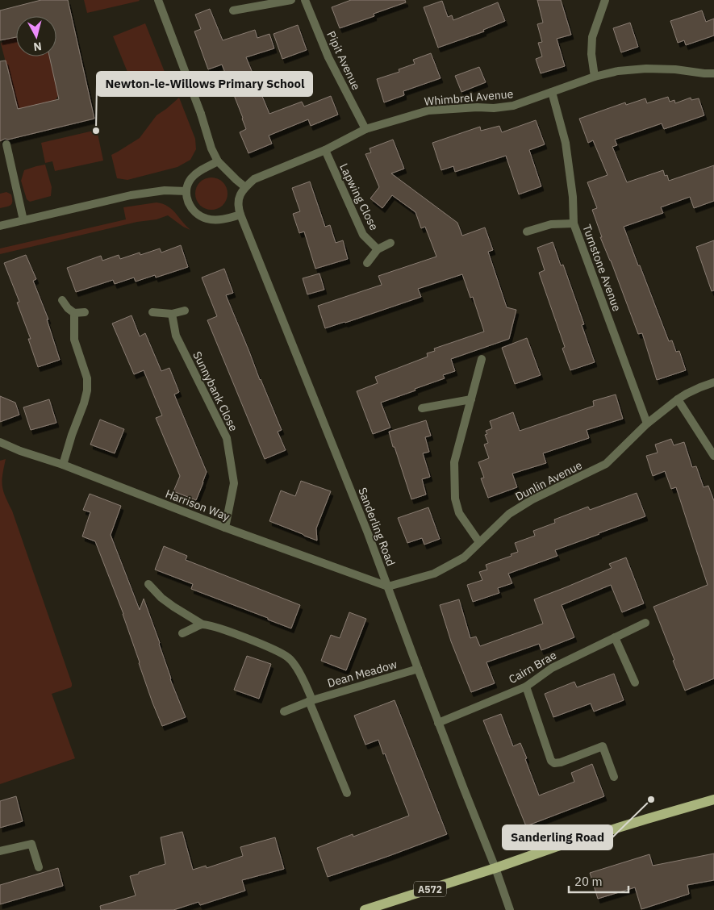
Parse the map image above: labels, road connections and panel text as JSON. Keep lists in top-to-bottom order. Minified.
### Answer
{"streets":{"main road":["A572"],"street":["Pipit Avenue","Whimbrel Avenue","Lapwing Close","Turnstone Avenue","Sunnybank Close","Dunlin Avenue","Harrison Way","Sanderling Road","Cairn Brae","Dean Meadow"]},"crossings":[["Pipit Avenue","Whimbrel Avenue"],["Whimbrel Avenue","Lapwing Close"],["Whimbrel Avenue","Turnstone Avenue"],["Whimbrel Avenue","Sanderling Road"],["Turnstone Avenue","Dunlin Avenue"],["Sunnybank Close","Harrison Way"],["Dunlin Avenue","Harrison Way"],["Dunlin Avenue","Sanderling Road"],["Harrison Way","Sanderling Road"],["Sanderling Road","Cairn Brae"],["Sanderling Road","Dean Meadow"],["Sanderling Road","A572"]],"places":["Newton-le-Willows Primary School","Sanderling Road"],"scale_bar":"20 m","north":"bottom"}
